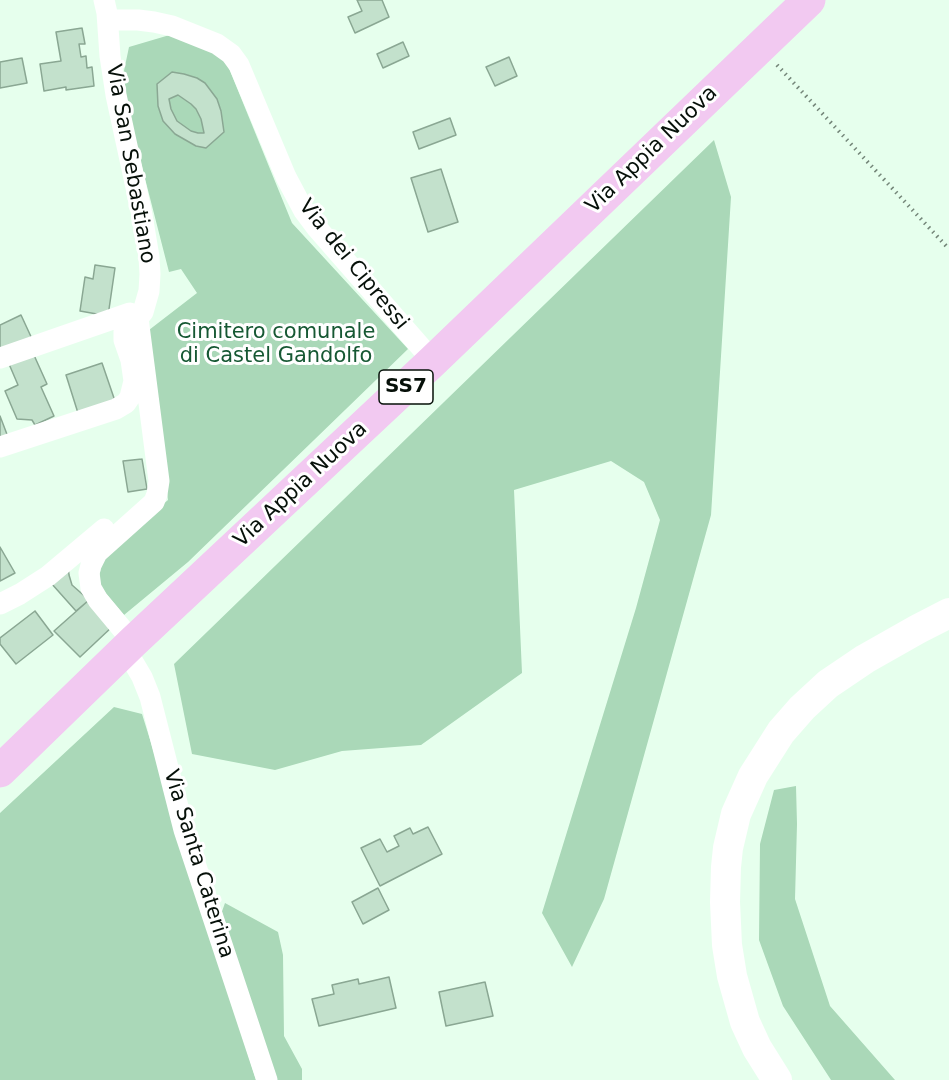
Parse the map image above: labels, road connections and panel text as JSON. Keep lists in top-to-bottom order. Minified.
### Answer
{"streets":{"main road":["Via Appia Nuova","SS7"],"street":["Via San Sebastiano","Via dei Cipressi","Via Santa Caterina"]},"crossings":[["Via Appia Nuova","Via San Sebastiano"],["Via Appia Nuova","Via dei Cipressi"],["Via Appia Nuova","Via Santa Caterina"],["Via San Sebastiano","Via dei Cipressi"],["Via San Sebastiano","Via Santa Caterina"]],"parks":["Cimitero comunale di Castel Gandolfo"]}
